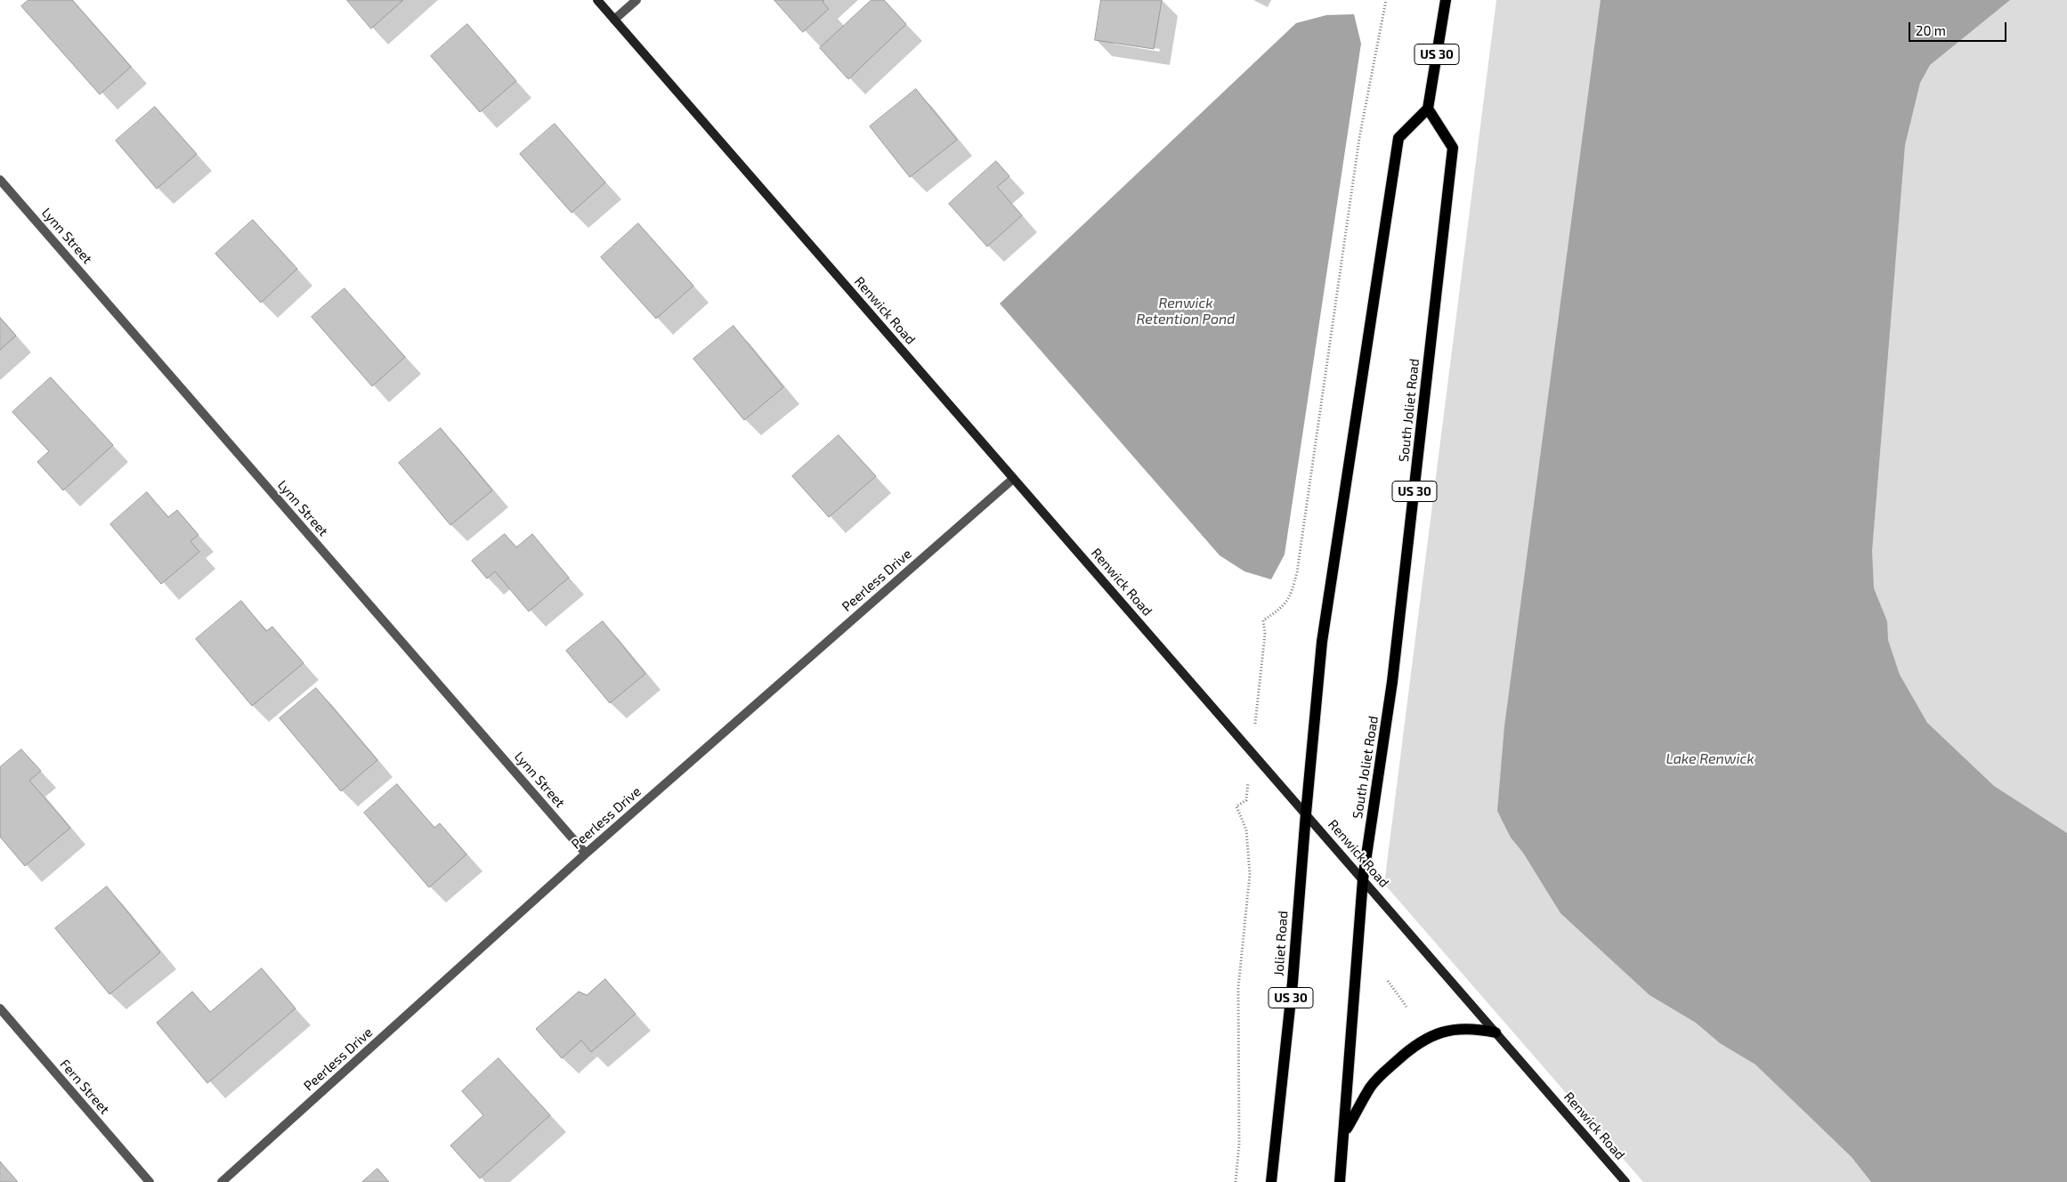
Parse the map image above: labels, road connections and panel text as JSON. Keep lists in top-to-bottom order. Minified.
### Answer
{"streets":{"main road":["US 30","South Joliet Road","Joliet Road"],"street":["Lynn Street","Renwick Road","Peerless Drive","Fern Street"]},"crossings":[["US 30","Renwick Road"],["US 30","South Joliet Road"],["US 30","Joliet Road"],["Lynn Street","Peerless Drive"],["Renwick Road","South Joliet Road"],["Renwick Road","Peerless Drive"],["Renwick Road","Joliet Road"]],"water":["Renwick Retention Pond","Lake Renwick"],"scale_bar":"20 m"}
